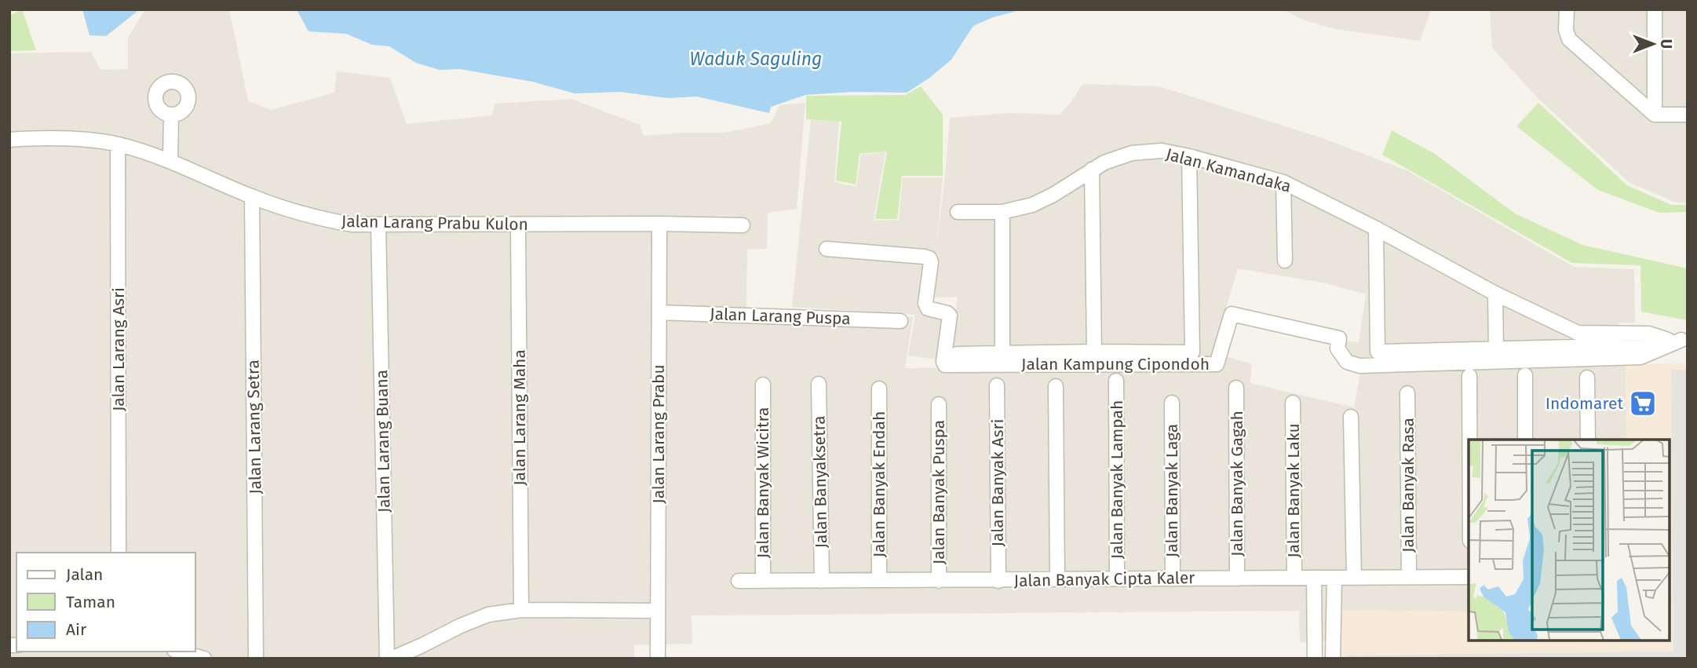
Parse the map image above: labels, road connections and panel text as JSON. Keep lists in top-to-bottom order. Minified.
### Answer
{"streets":{"street":["Jalan Kamandaka","Jalan Larang Prabu Kulon","Jalan Larang Puspa","Jalan Larang Asri","Jalan Kampung Cipondoh","Jalan Larang Maha","Jalan Larang Setra","Jalan Larang Prabu","Jalan Larang Buana","Jalan Banyak Lampah","Jalan Banyaksetra","Jalan Banyak Wicitra","Jalan Banyak Asri","Jalan Banyak Gagah","Jalan Banyak Endah","Jalan Banyak Rasa","Jalan Banyak Laga","Jalan Banyak Laku","Jalan Banyak Puspa","Jalan Banyak Cipta Kaler"]},"crossings":[["Jalan Kamandaka","Jalan Kampung Cipondoh"],["Jalan Larang Prabu Kulon","Jalan Larang Asri"],["Jalan Larang Prabu Kulon","Jalan Larang Maha"],["Jalan Larang Prabu Kulon","Jalan Larang Setra"],["Jalan Larang Prabu Kulon","Jalan Larang Prabu"],["Jalan Larang Prabu Kulon","Jalan Larang Buana"],["Jalan Larang Puspa","Jalan Larang Prabu"],["Jalan Banyak Lampah","Jalan Banyak Cipta Kaler"],["Jalan Banyaksetra","Jalan Banyak Cipta Kaler"],["Jalan Banyak Wicitra","Jalan Banyak Cipta Kaler"],["Jalan Banyak Asri","Jalan Banyak Cipta Kaler"],["Jalan Banyak Gagah","Jalan Banyak Cipta Kaler"],["Jalan Banyak Endah","Jalan Banyak Cipta Kaler"],["Jalan Banyak Rasa","Jalan Banyak Cipta Kaler"],["Jalan Banyak Laga","Jalan Banyak Cipta Kaler"],["Jalan Banyak Laku","Jalan Banyak Cipta Kaler"],["Jalan Banyak Puspa","Jalan Banyak Cipta Kaler"]],"water":["Waduk Saguling"],"places":{"supermarket":["Indomaret"]},"legend":["Jalan","Taman","Air"],"north":"right"}
